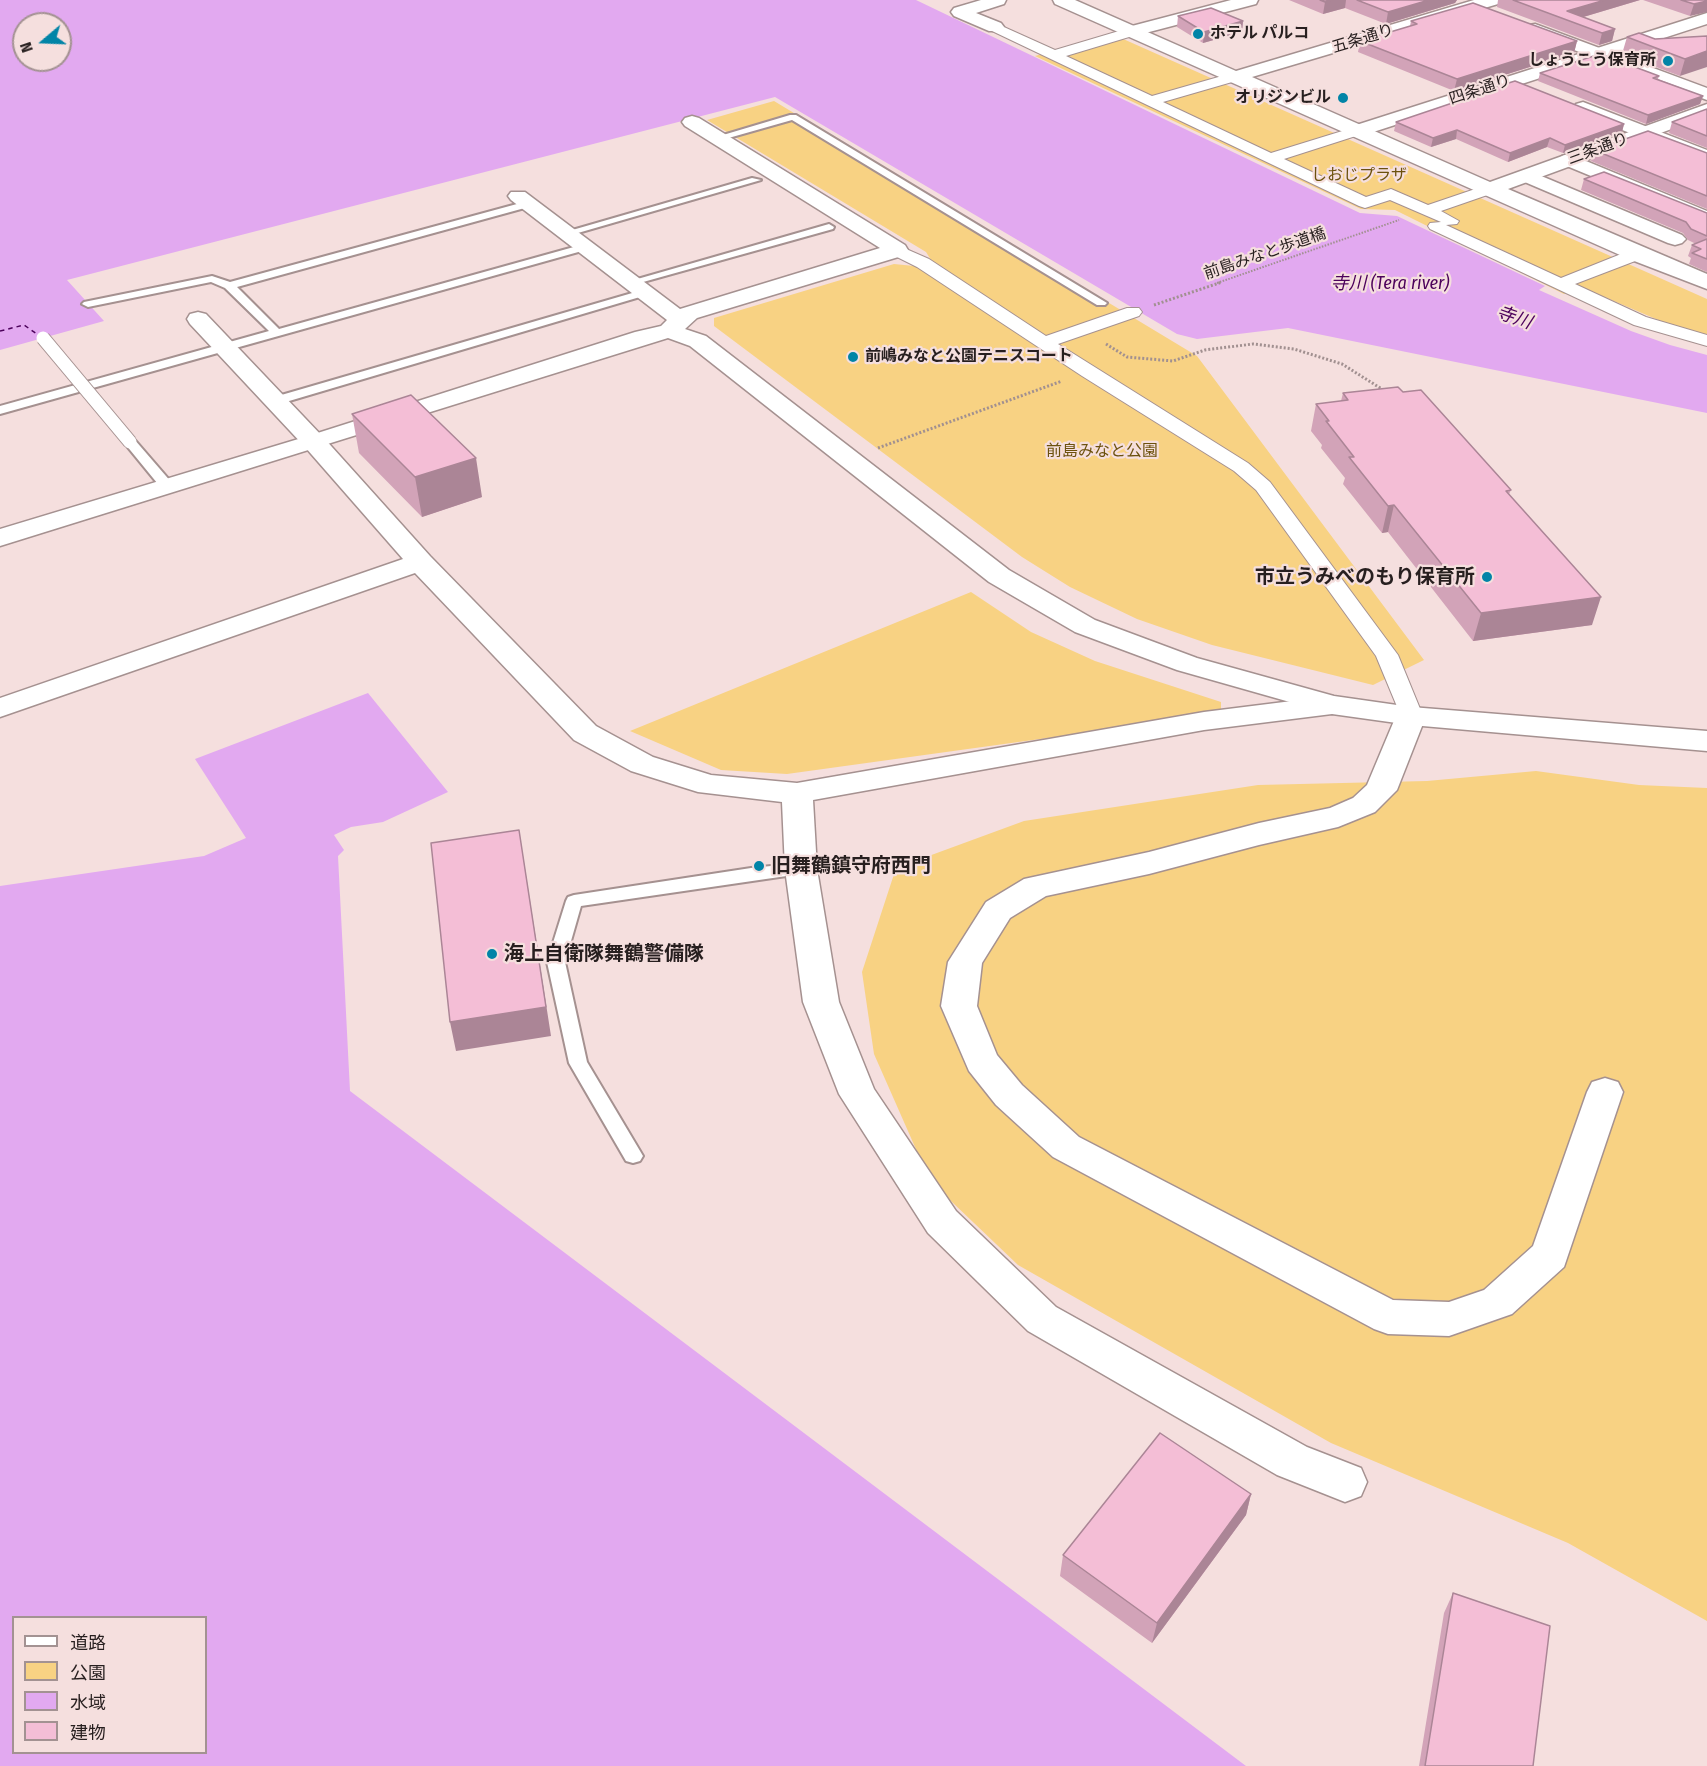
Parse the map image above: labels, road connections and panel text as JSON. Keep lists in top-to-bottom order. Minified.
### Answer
{"streets":{"street":["五条通り","四条通り","三条通り"],"path":["前島みなと歩道橋"]},"water":["寺川 (Tera river)","寺川"],"parks":["しおじプラザ","前島みなと公園"],"places":["ホテル パルコ","しょうこう保育所","オリジンビル","前嶋みなと公園テニスコート","市立うみべのもり保育所","旧舞鶴鎮守府西門","海上自衛隊舞鶴警備隊"],"legend":["道路","公園","水域","建物"],"north":"left"}
